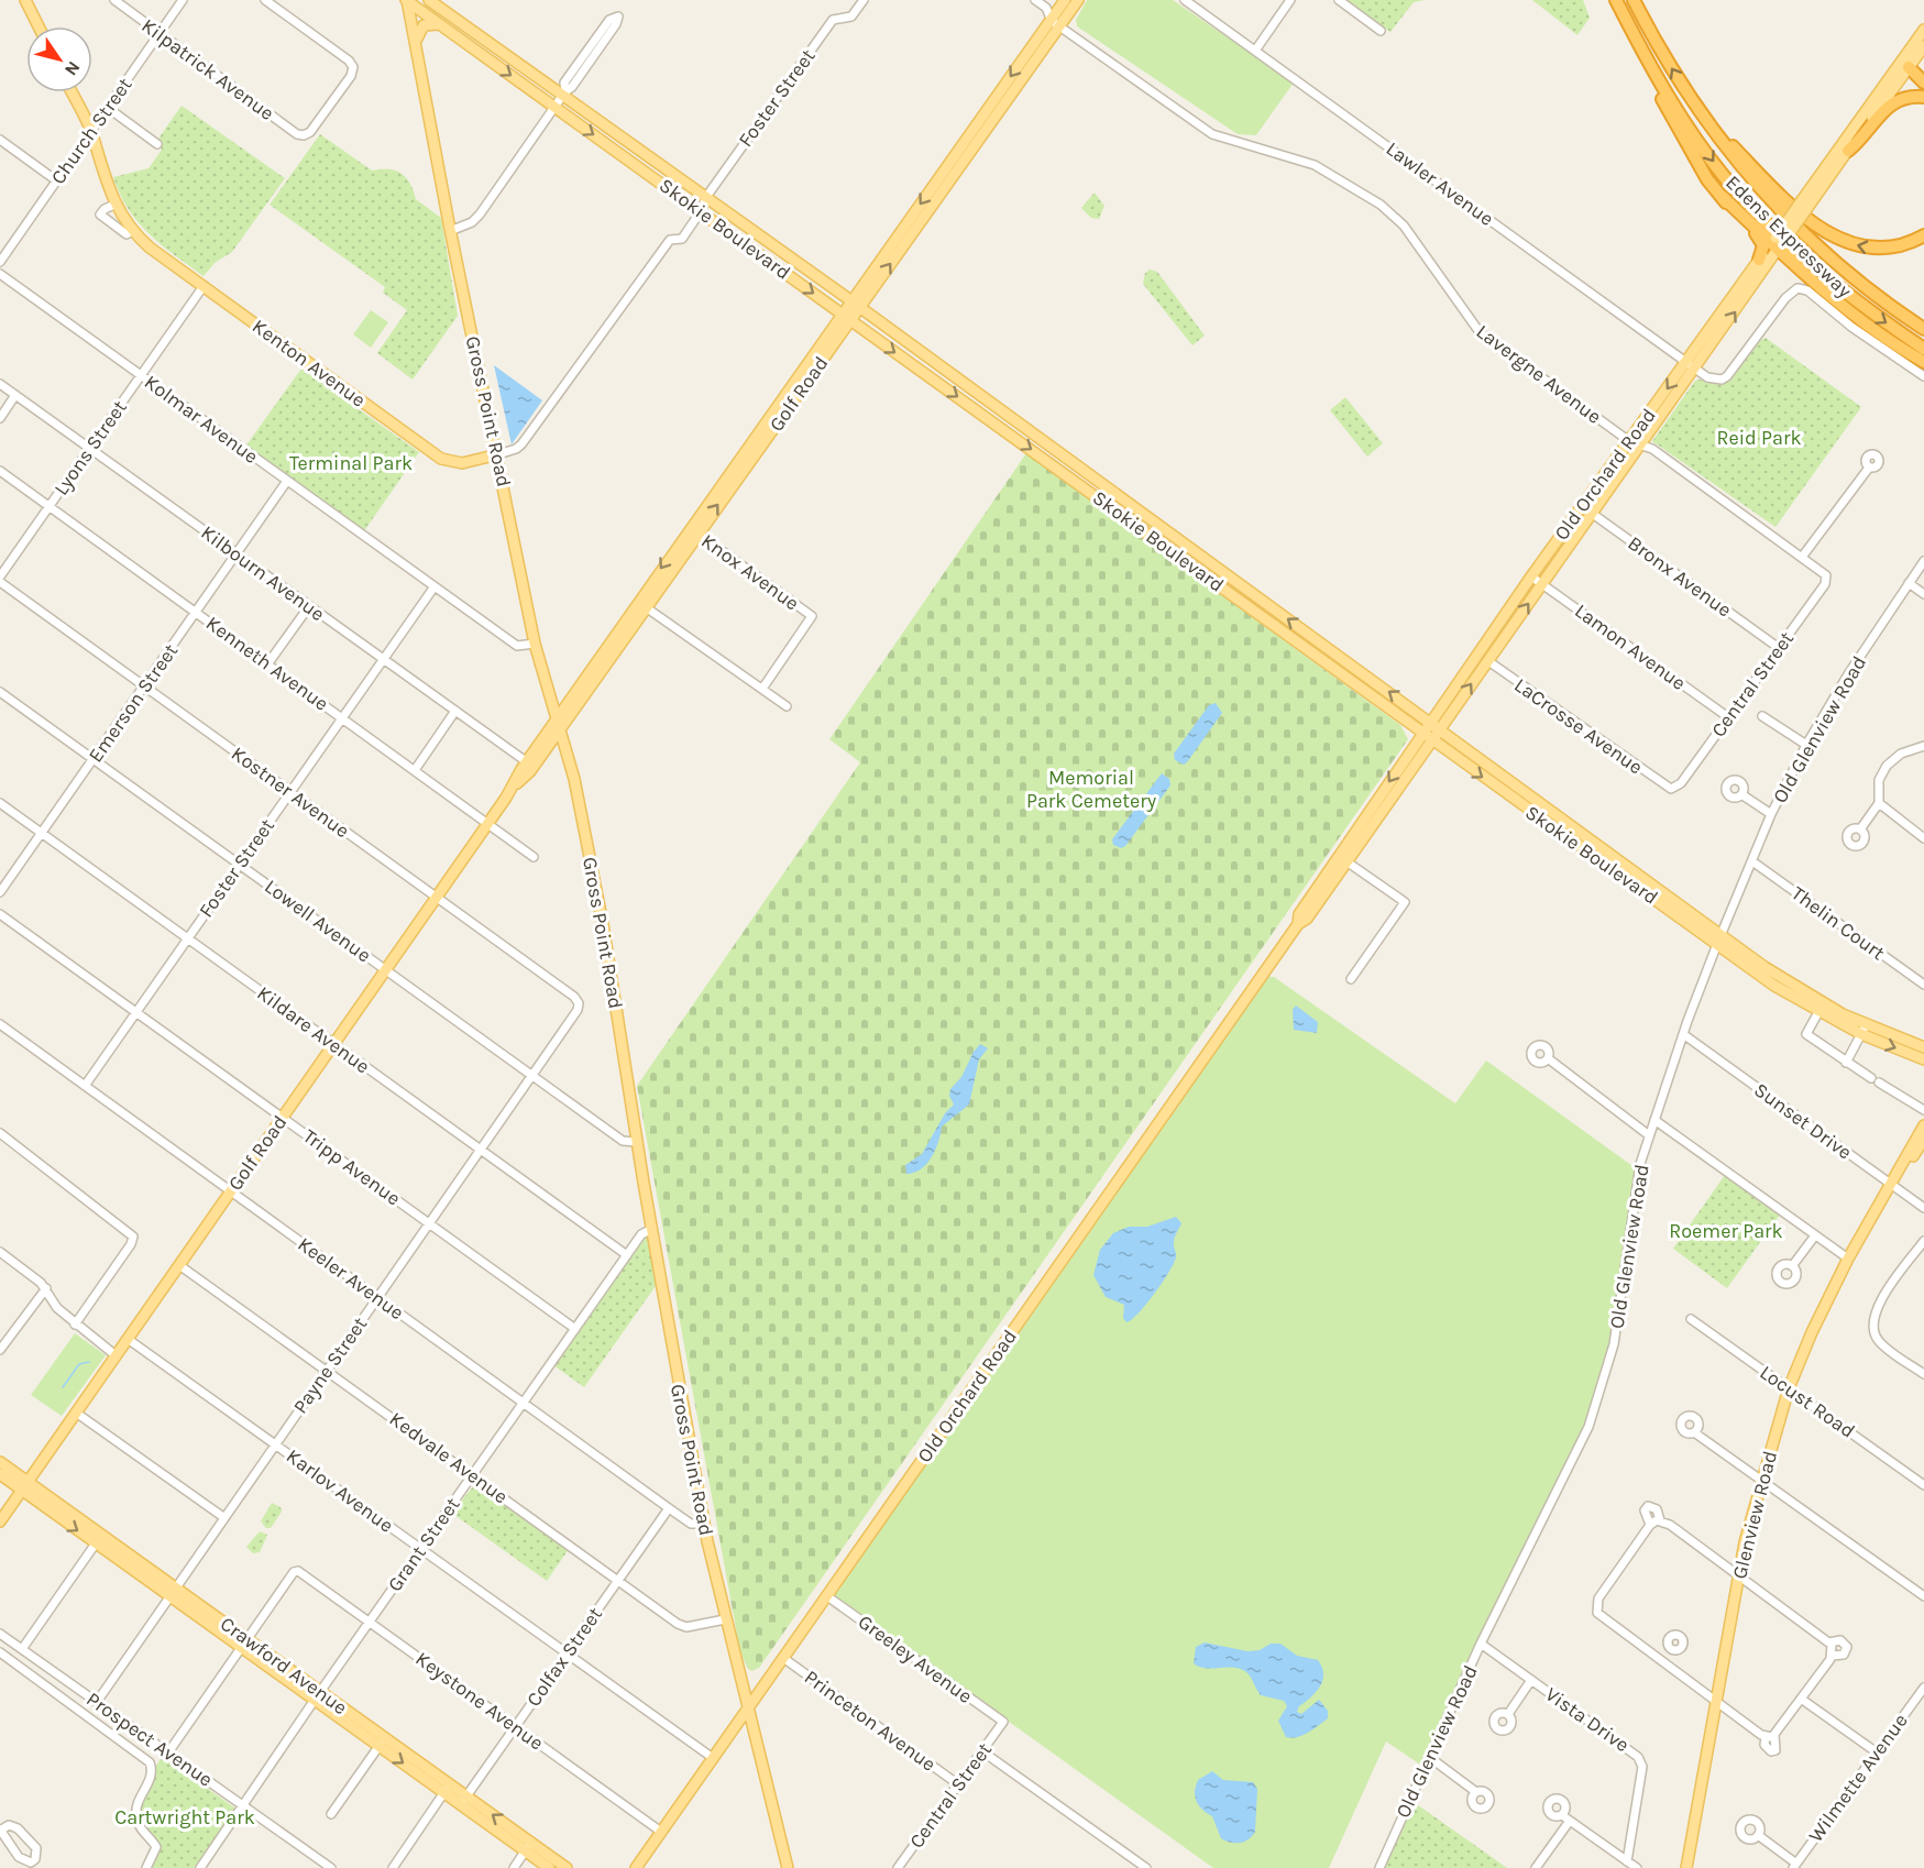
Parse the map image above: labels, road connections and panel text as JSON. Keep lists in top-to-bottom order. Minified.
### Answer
{"streets":{"highway":["Edens Expressway"],"main road":["Skokie Boulevard","Kenton Avenue","Golf Road","Gross Point Road","Old Orchard Road","Glenview Road","Crawford Avenue"],"street":["Kilpatrick Avenue","Foster Street","Church Street","Lawler Avenue","Lavergne Avenue","Kolmar Avenue","Lyons Street","Knox Avenue","Kilbourn Avenue","Bronx Avenue","Lamon Avenue","Kenneth Avenue","Central Street","Emerson Street","LaCrosse Avenue","Old Glenview Road","Kostner Avenue","Lowell Avenue","Thelin Court","Kildare Avenue","Sunset Drive","Tripp Avenue","Keeler Avenue","Payne Street","Locust Road","Kedvale Avenue","Karlov Avenue","Grant Street","Colfax Street","Greeley Avenue","Keystone Avenue","Vista Drive","Princeton Avenue","Prospect Avenue","Wilmette Avenue"]},"crossings":[["Kilpatrick Avenue","Church Street"],["Foster Street","Skokie Boulevard"],["Foster Street","Kenton Avenue"],["Foster Street","Gross Point Road"],["Foster Street","Kolmar Avenue"],["Foster Street","Kilbourn Avenue"],["Foster Street","Kenneth Avenue"],["Foster Street","Kostner Avenue"],["Foster Street","Lowell Avenue"],["Foster Street","Kildare Avenue"],["Foster Street","Tripp Avenue"],["Foster Street","Keeler Avenue"],["Lawler Avenue","Old Orchard Road"],["Skokie Boulevard","Golf Road"],["Skokie Boulevard","Gross Point Road"],["Skokie Boulevard","Old Orchard Road"],["Skokie Boulevard","Old Glenview Road"],["Kenton Avenue","Gross Point Road"],["Kenton Avenue","Lyons Street"],["Lavergne Avenue","Golf Road"],["Lavergne Avenue","Old Orchard Road"],["Lavergne Avenue","Central Street"],["Golf Road","Gross Point Road"],["Golf Road","Knox Avenue"],["Golf Road","Kilbourn Avenue"],["Golf Road","Kenneth Avenue"],["Golf Road","Kostner Avenue"],["Golf Road","Lowell Avenue"],["Golf Road","Kildare Avenue"],["Golf Road","Tripp Avenue"],["Golf Road","Keeler Avenue"],["Golf Road","Kedvale Avenue"],["Golf Road","Karlov Avenue"],["Golf Road","Crawford Avenue"],["Gross Point Road","Kolmar Avenue"],["Gross Point Road","Old Orchard Road"],["Gross Point Road","Lowell Avenue"],["Gross Point Road","Keeler Avenue"],["Gross Point Road","Kedvale Avenue"],["Gross Point Road","Grant Street"],["Kolmar Avenue","Lyons Street"],["Kolmar Avenue","Emerson Street"],["Lyons Street","Kilbourn Avenue"],["Lyons Street","Kenneth Avenue"],["Old Orchard Road","Bronx Avenue"],["Old Orchard Road","Lamon Avenue"],["Old Orchard Road","LaCrosse Avenue"],["Old Orchard Road","Karlov Avenue"],["Old Orchard Road","Greeley Avenue"],["Old Orchard Road","Keystone Avenue"],["Old Orchard Road","Princeton Avenue"],["Kilbourn Avenue","Emerson Street"],["Bronx Avenue","Central Street"],["Lamon Avenue","Central Street"],["Kenneth Avenue","Emerson Street"],["Central Street","LaCrosse Avenue"],["Central Street","Greeley Avenue"],["Central Street","Princeton Avenue"],["Emerson Street","Kostner Avenue"],["Emerson Street","Lowell Avenue"],["Emerson Street","Kildare Avenue"],["Old Glenview Road","Thelin Court"],["Old Glenview Road","Sunset Drive"],["Old Glenview Road","Vista Drive"],["Kostner Avenue","Payne Street"],["Lowell Avenue","Payne Street"],["Kildare Avenue","Payne Street"],["Kildare Avenue","Grant Street"],["Sunset Drive","Glenview Road"],["Tripp Avenue","Payne Street"],["Tripp Avenue","Grant Street"],["Keeler Avenue","Payne Street"],["Keeler Avenue","Grant Street"],["Keeler Avenue","Colfax Street"],["Payne Street","Kedvale Avenue"],["Payne Street","Karlov Avenue"],["Payne Street","Crawford Avenue"],["Payne Street","Prospect Avenue"],["Locust Road","Glenview Road"],["Kedvale Avenue","Grant Street"],["Kedvale Avenue","Colfax Street"],["Karlov Avenue","Grant Street"],["Karlov Avenue","Colfax Street"],["Grant Street","Crawford Avenue"],["Grant Street","Keystone Avenue"],["Grant Street","Prospect Avenue"],["Colfax Street","Crawford Avenue"],["Colfax Street","Keystone Avenue"],["Crawford Avenue","Keystone Avenue"]],"parks":["Reid Park","Terminal Park","Memorial Park Cemetery","Roemer Park","Cartwright Park"],"north":"bottom right"}
